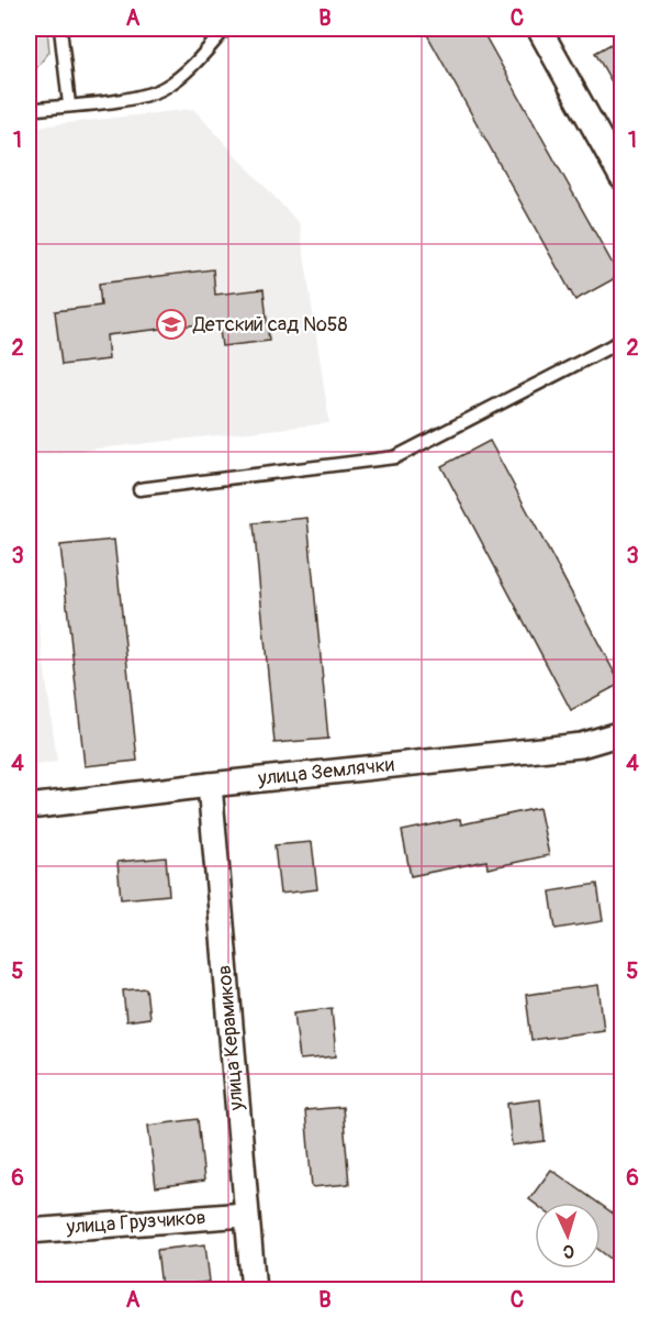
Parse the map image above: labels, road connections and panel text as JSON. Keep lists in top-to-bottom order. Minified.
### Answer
{"streets":{"street":["улица Землячки","улица Керамиков","улица Грузчиков"]},"crossings":[["улица Землячки","улица Керамиков"],["улица Керамиков","улица Грузчиков"]],"places":{"school or university":["Детский сад №58"]},"north":"bottom","grid":{"columns":["A","B","C"],"rows":["1","2","3","4","5","6"]}}
